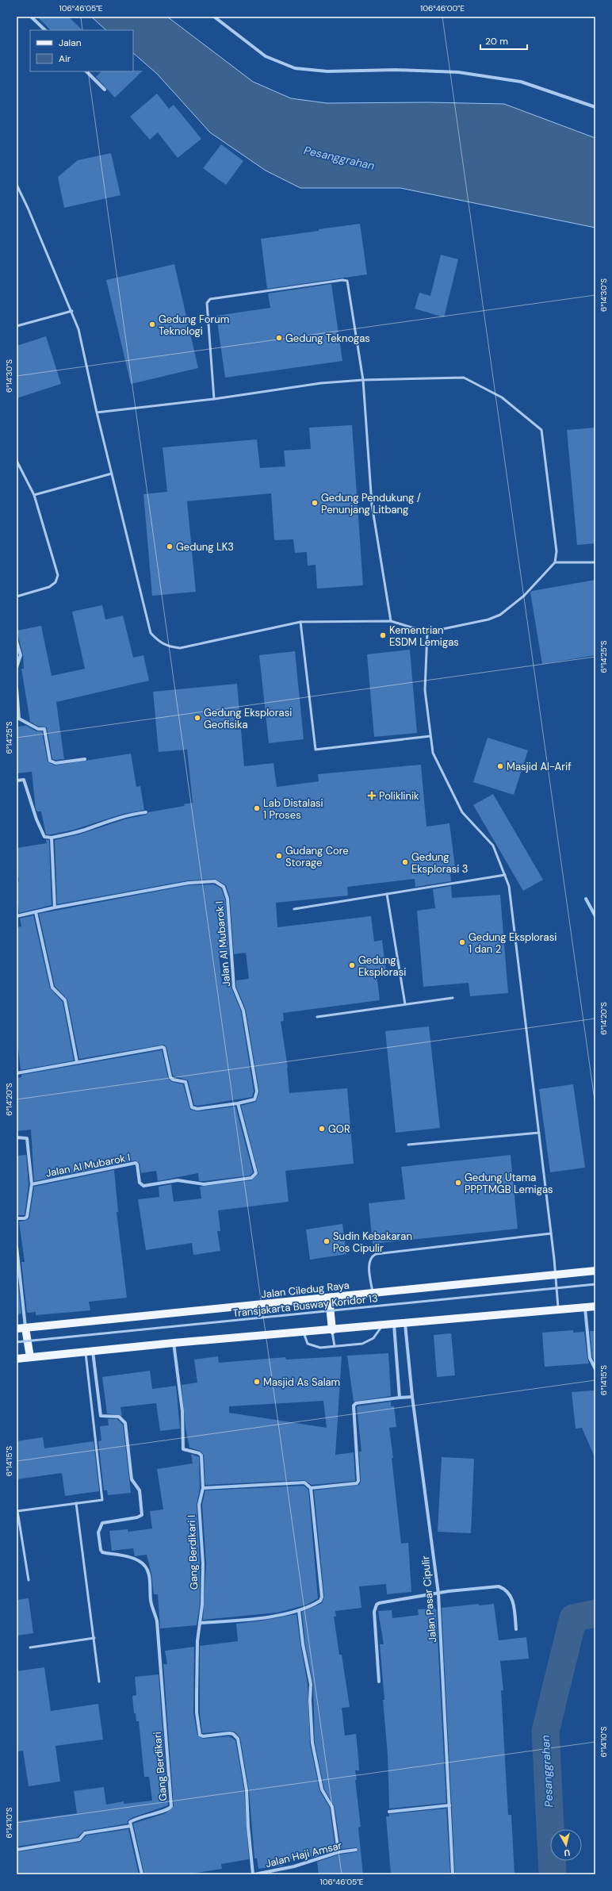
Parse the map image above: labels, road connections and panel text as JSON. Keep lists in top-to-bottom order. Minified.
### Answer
{"streets":{"main road":["Jalan Ciledug Raya"],"street":["Jalan Al Mubarok I","Gang Berdikari I","Jalan Pasar Cipulir","Gang Berdikari","Jalan Haji Amsar"],"lane":["Transjakarta Busway Koridor 13"]},"crossings":[["Gang Berdikari I","Jalan Haji Amsar"]],"water":["Pesanggrahan"],"places":{"other":["Gedung Forum Teknologi","Gedung Teknogas","Gedung Pendukung / Penunjang Litbang","Gedung LK3","Kementrian ESDM Lemigas","Gedung Eksplorasi Geofisika","Masjid Al-Arif","Lab Distalasi 1 Proses","Gudang Core Storage","Gedung Eksplorasi 3","Gedung Eksplorasi 1 dan 2","Gedung Eksplorasi","GOR","Gedung Utama PPPTMGB Lemigas","Sudin Kebakaran Pos Cipulir","Masjid As Salam"],"health":["Poliklinik"]},"legend":["Jalan","Air"],"scale_bar":"20 m","north":"bottom","coordinates":["106°46'05\"E","106°46'00\"E","6°14'30\"S","6°14'25\"S","6°14'20\"S","6°14'15\"S","6°14'10\"S"]}
